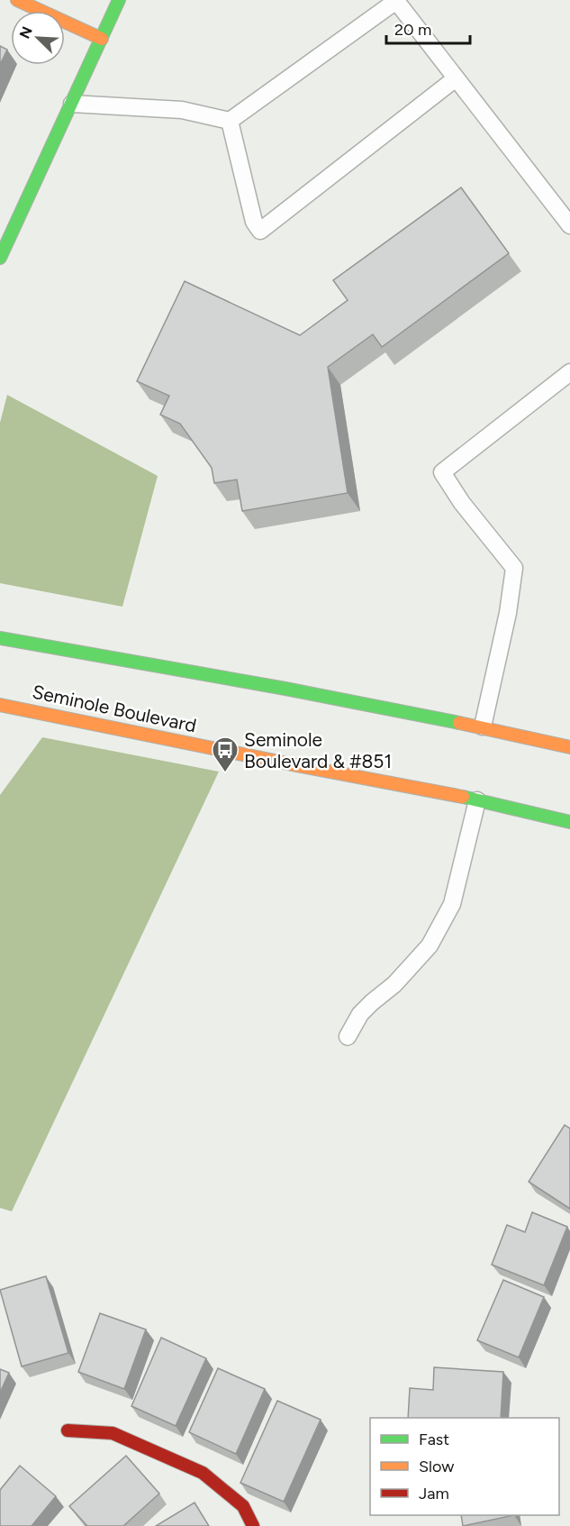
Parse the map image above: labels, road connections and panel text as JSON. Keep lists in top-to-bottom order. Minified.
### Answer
{"streets":{"main road":["Seminole Boulevard"]},"places":{"bus stop":["Seminole Boulevard & #851"]},"legend":["Fast","Slow","Jam"],"scale_bar":"20 m","north":"top left"}
